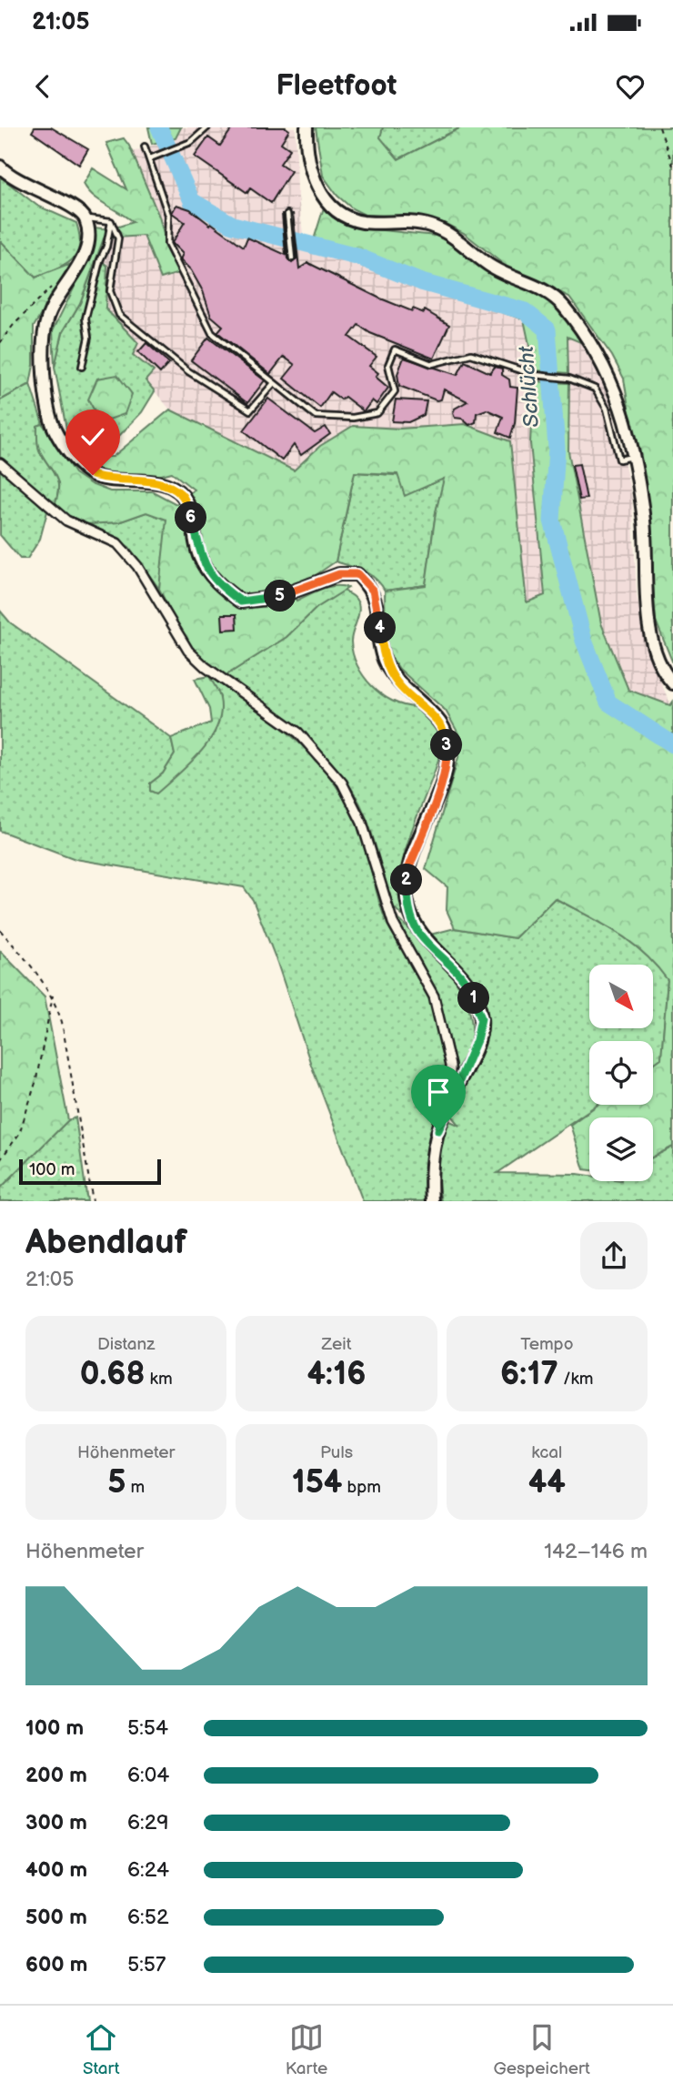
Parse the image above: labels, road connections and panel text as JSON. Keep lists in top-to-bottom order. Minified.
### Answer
{"water":["Schlücht"],"scale_bar":"100 m","north":"bottom right","page":{"status":"21:05","header":"Fleetfoot","pins":["6","5","4","3","2","1"],"scale":"100 m","heading":["Abendlauf","21:05"],"stats":[["Distanz","0.68 km"],["Zeit","4:16"],["Tempo","6:17 /km"],["Höhenmeter","5 m"],["Puls","154 bpm"],["kcal","44"]],"chart":["Höhenmeter","142–146 m"],"list":[{"name":"100 m","note":"5:54"},{"name":"200 m","note":"6:04"},{"name":"300 m","note":"6:29"},{"name":"400 m","note":"6:24"},{"name":"500 m","note":"6:52"},{"name":"600 m","note":"5:57"}],"tabs":["Start","Karte","Gespeichert"]}}
